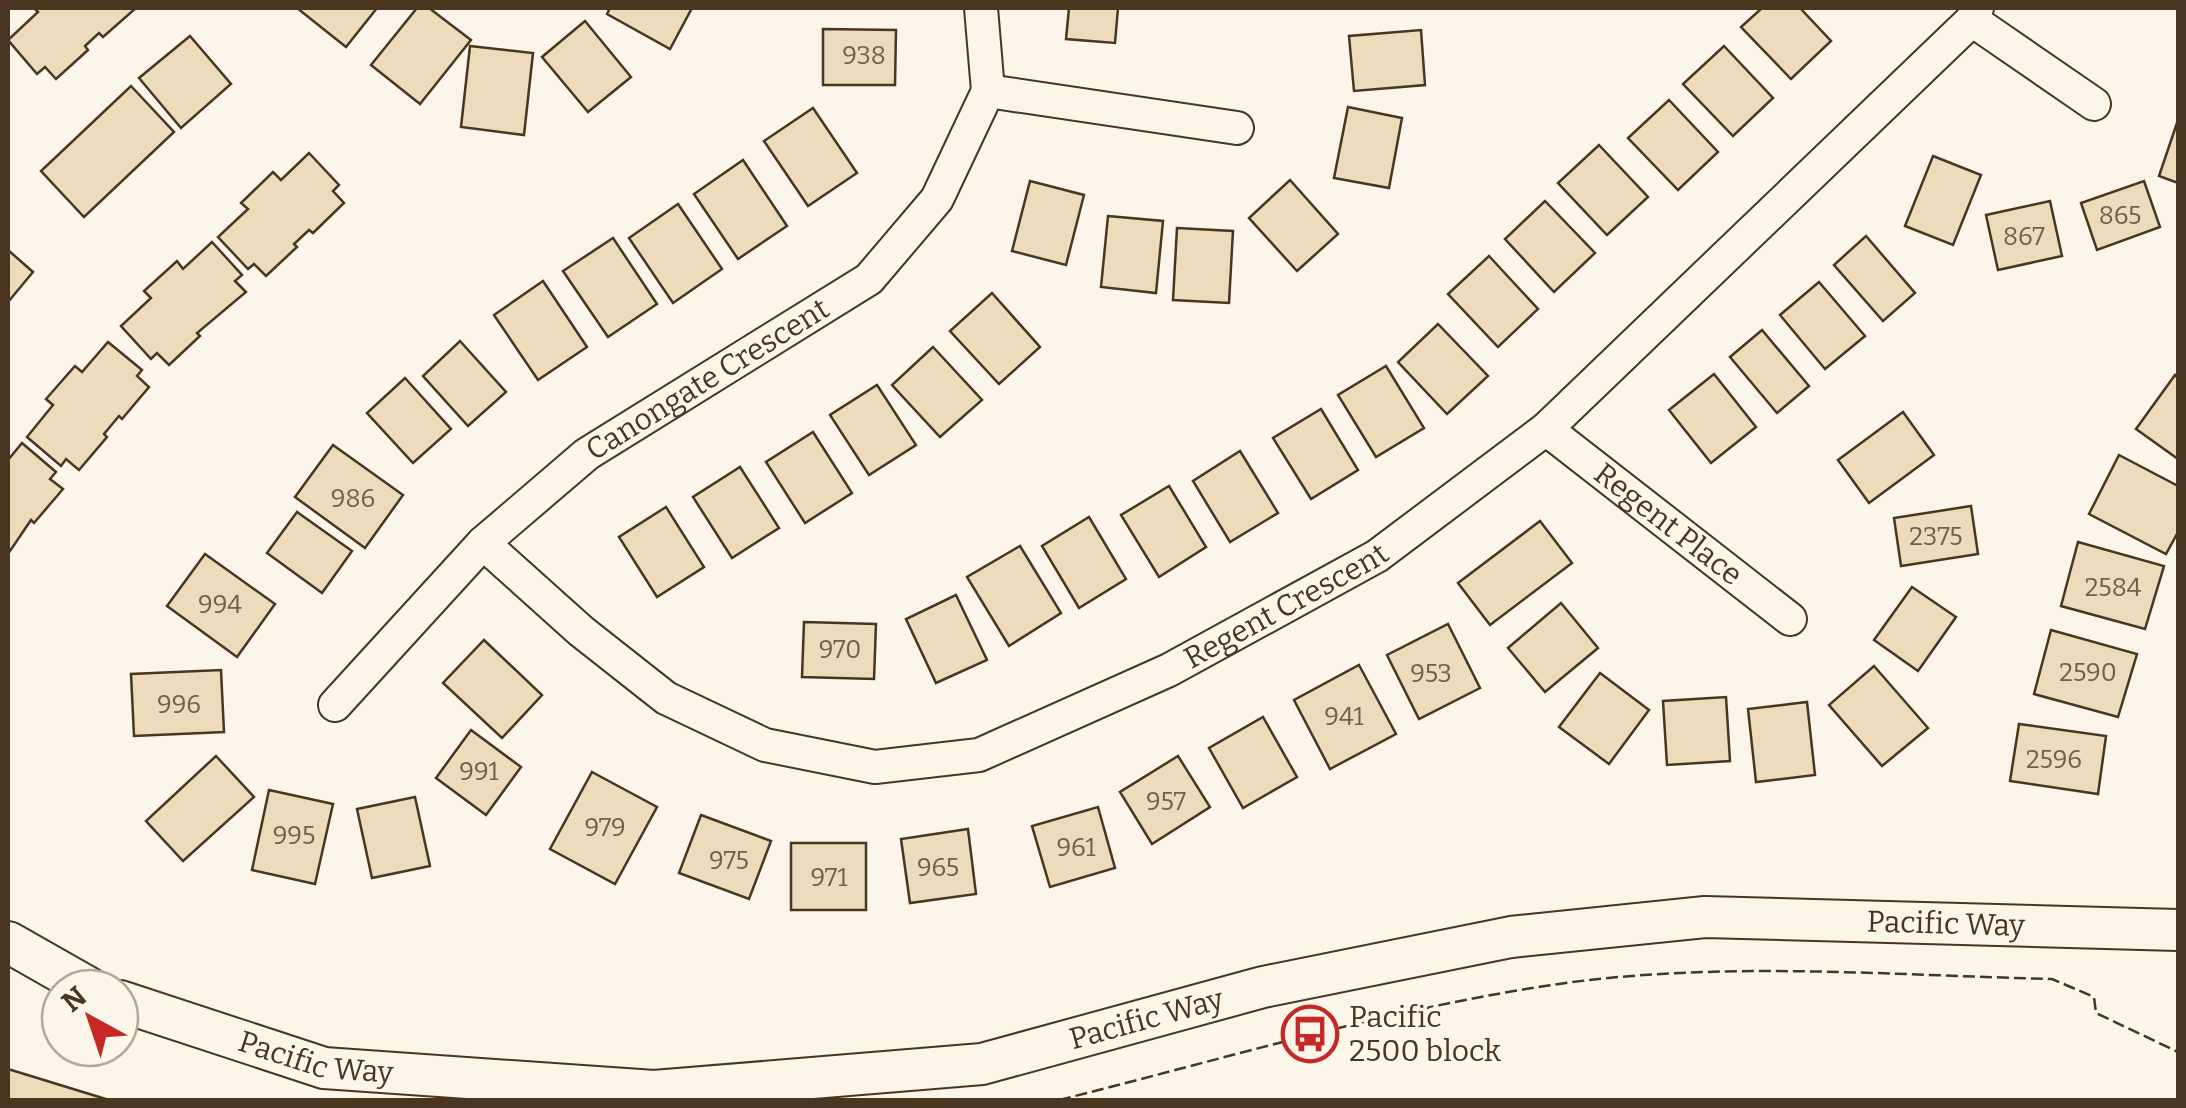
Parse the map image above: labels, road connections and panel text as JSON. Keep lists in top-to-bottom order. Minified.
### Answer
{"streets":{"street":["Canongate Crescent","Regent Place","Regent Crescent","Pacific Way"]},"crossings":[["Canongate Crescent","Regent Crescent"],["Regent Place","Regent Crescent"]],"places":{"bus stop":["Pacific 2500 block"]},"house_numbers":["938","865","867","986","2375","2584","994","970","2590","953","996","941","2596","991","957","979","995","961","975","965","971"],"north":"top left"}
